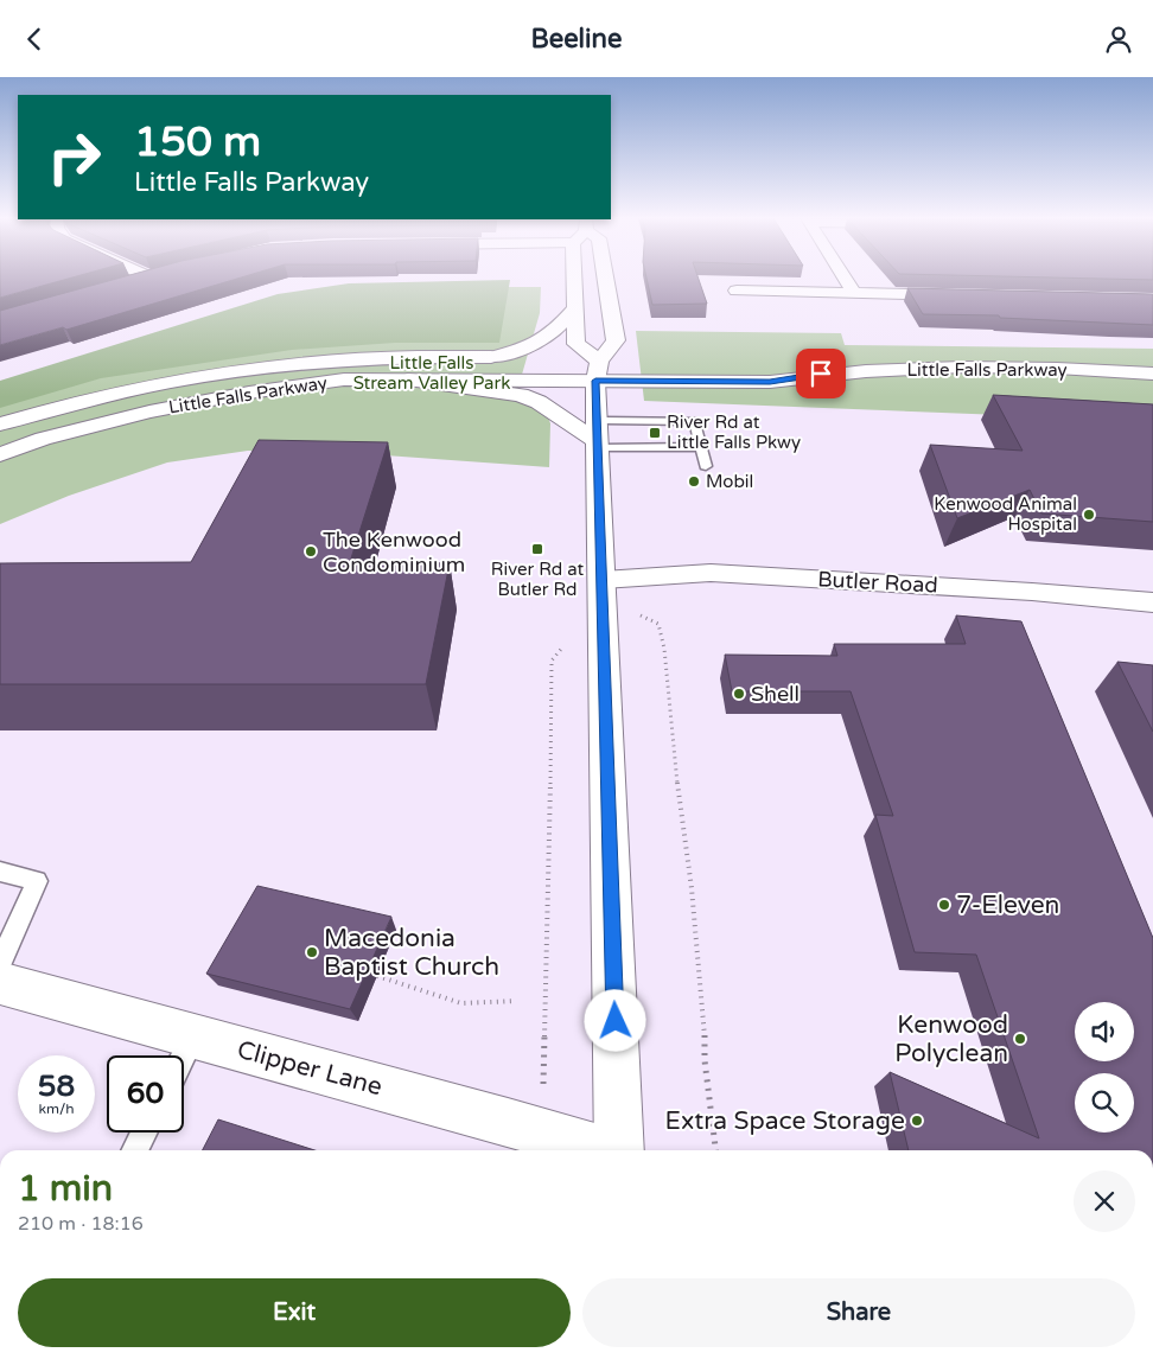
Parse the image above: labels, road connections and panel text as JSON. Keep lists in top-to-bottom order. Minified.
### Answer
{"streets":{"main road":["Little Falls Parkway","Butler Road","Clipper Lane"]},"parks":["Little Falls Stream Valley Park"],"places":{"transit":["River Rd at Little Falls Pkwy","River Rd at Butler Rd"],"other":["Mobil","Kenwood Animal Hospital","The Kenwood Condominium","Shell","7-Eleven","Macedonia Baptist Church","Kenwood Polyclean","Extra Space Storage"]},"page":{"header":"Beeline","turn":["150 m","Little Falls Parkway"],"speed":"58 km/h","limit":"60","heading":["1 min","210 m · 18:16"],"buttons":["Exit","Share"]}}
